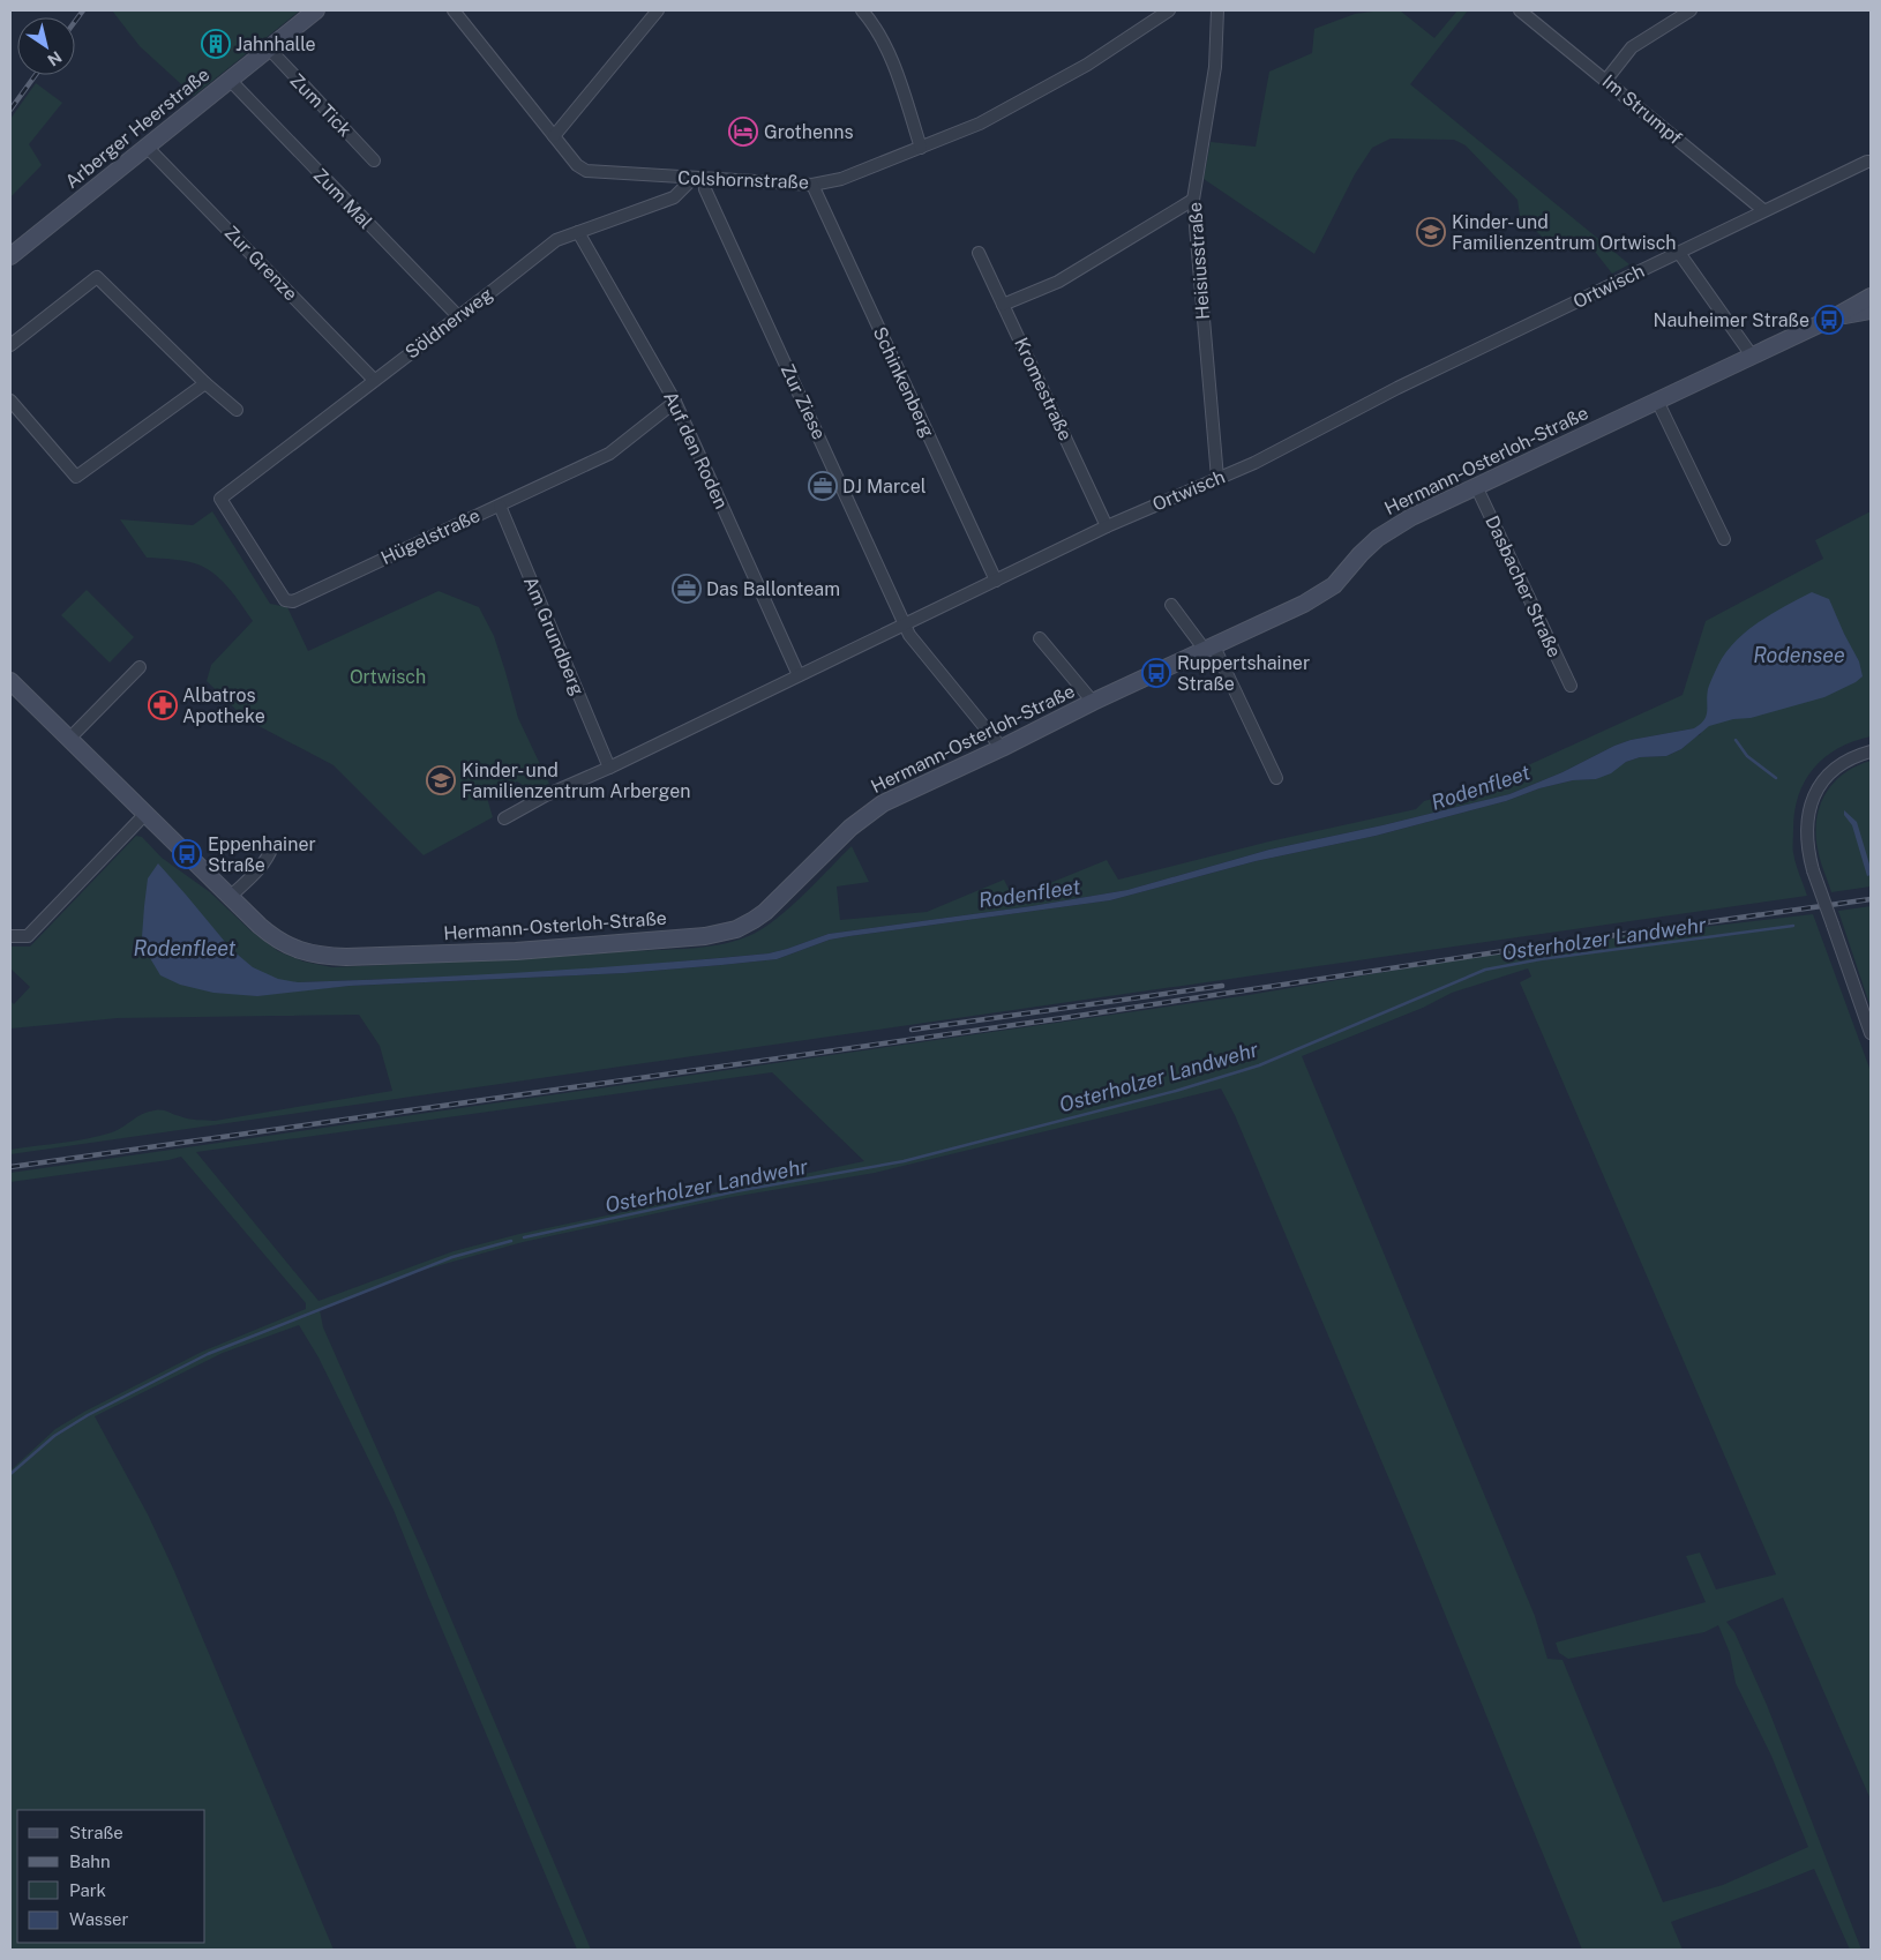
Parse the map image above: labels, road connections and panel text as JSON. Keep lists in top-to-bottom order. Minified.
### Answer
{"streets":{"street":["Zum Tick","Im Strumpf","Arberger Heerstraße","Colshornstraße","Zum Mal","Heisiusstraße","Zur Grenze","Ortwisch","Söldnerweg","Schinkenberg","Kromestraße","Zur Ziese","Auf den Roden","Hermann-Osterloh-Straße","Hügelstraße","Dasbacher Straße","Am Grundberg"]},"crossings":[["Zum Tick","Arberger Heerstraße"],["Im Strumpf","Ortwisch"],["Arberger Heerstraße","Zum Mal"],["Arberger Heerstraße","Zur Grenze"],["Colshornstraße","Söldnerweg"],["Colshornstraße","Schinkenberg"],["Colshornstraße","Zur Ziese"],["Zum Mal","Söldnerweg"],["Heisiusstraße","Ortwisch"],["Zur Grenze","Söldnerweg"],["Ortwisch","Schinkenberg"],["Ortwisch","Kromestraße"],["Ortwisch","Zur Ziese"],["Ortwisch","Auf den Roden"],["Ortwisch","Am Grundberg"],["Söldnerweg","Zur Ziese"],["Söldnerweg","Auf den Roden"],["Söldnerweg","Hügelstraße"],["Zur Ziese","Hermann-Osterloh-Straße"],["Auf den Roden","Hügelstraße"],["Hermann-Osterloh-Straße","Dasbacher Straße"],["Hügelstraße","Am Grundberg"]],"water":["Rodensee","Rodenfleet","Osterholzer Landwehr"],"parks":["Ortwisch"],"places":{"building":["Jahnhalle"],"hotel":["Grothenns"],"school or university":["Kinder- und Familienzentrum Ortwisch","Kinder- und Familienzentrum Arbergen"],"bus stop":["Nauheimer Straße","Ruppertshainer Straße","Eppenhainer Straße"],"office":["DJ Marcel","Das Ballonteam"],"pharmacy":["Albatros Apotheke"]},"legend":["Straße","Bahn","Park","Wasser"],"north":"bottom right"}
